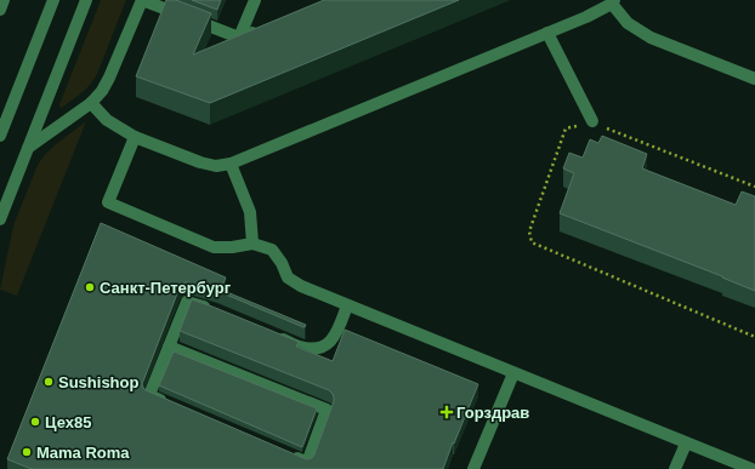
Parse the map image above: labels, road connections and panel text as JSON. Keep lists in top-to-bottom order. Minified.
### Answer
{"places":{"other":["Санкт-Петербург","Sushishop","Цех85","Mama Roma"],"health":["Горздрав"]}}
